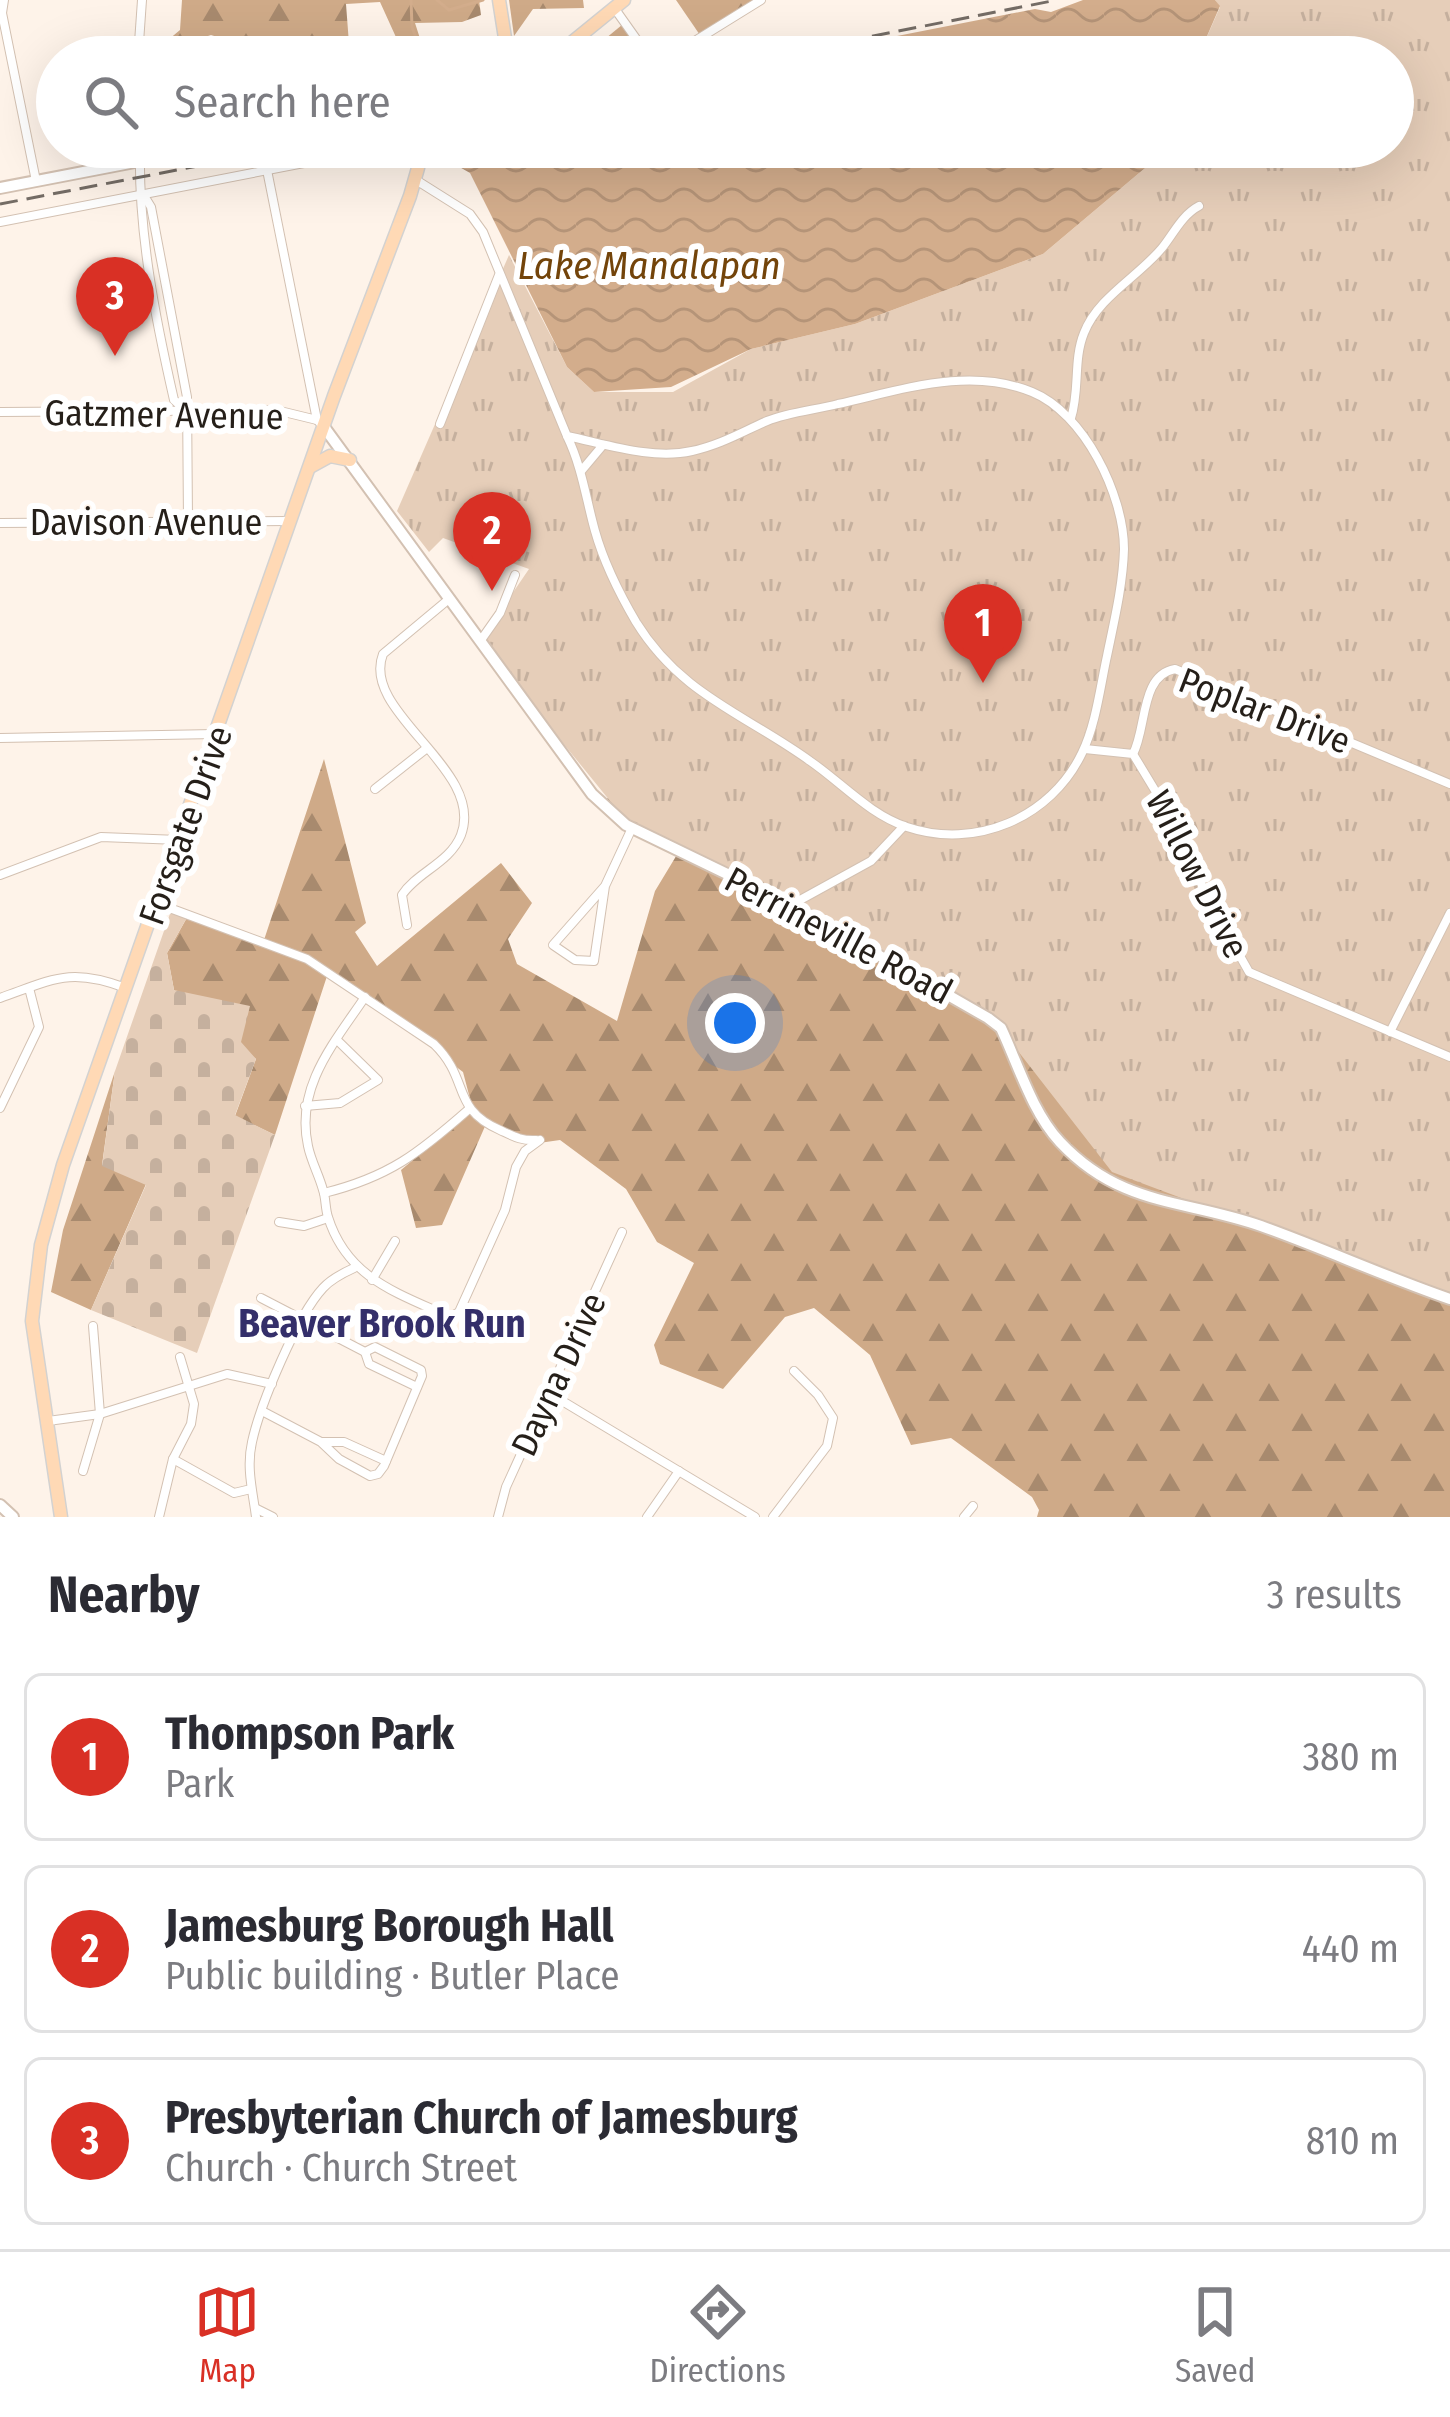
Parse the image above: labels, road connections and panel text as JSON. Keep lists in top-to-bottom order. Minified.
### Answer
{"streets":{"main road":["Forsgate Drive"],"street":["Gatzmer Avenue","Davison Avenue","Poplar Drive","Willow Drive","Perrineville Road","Dayna Drive"]},"crossings":[["Gatzmer Avenue","Forsgate Drive"],["Gatzmer Avenue","Perrineville Road"],["Davison Avenue","Forsgate Drive"],["Poplar Drive","Willow Drive"],["Forsgate Drive","Perrineville Road"]],"districts":["Beaver Brook Run"],"water":["Lake Manalapan"],"page":{"search":"Search here","pins":["3","2","1"],"heading":["Nearby","3 results"],"list":[{"mark":"1","name":"Thompson Park","note":"Park","value":"380 m"},{"mark":"2","name":"Jamesburg Borough Hall","note":"Public building · Butler Place","value":"440 m"},{"mark":"3","name":"Presbyterian Church of Jamesburg","note":"Church · Church Street","value":"810 m"}],"nav":["Map","Directions","Saved"]}}
